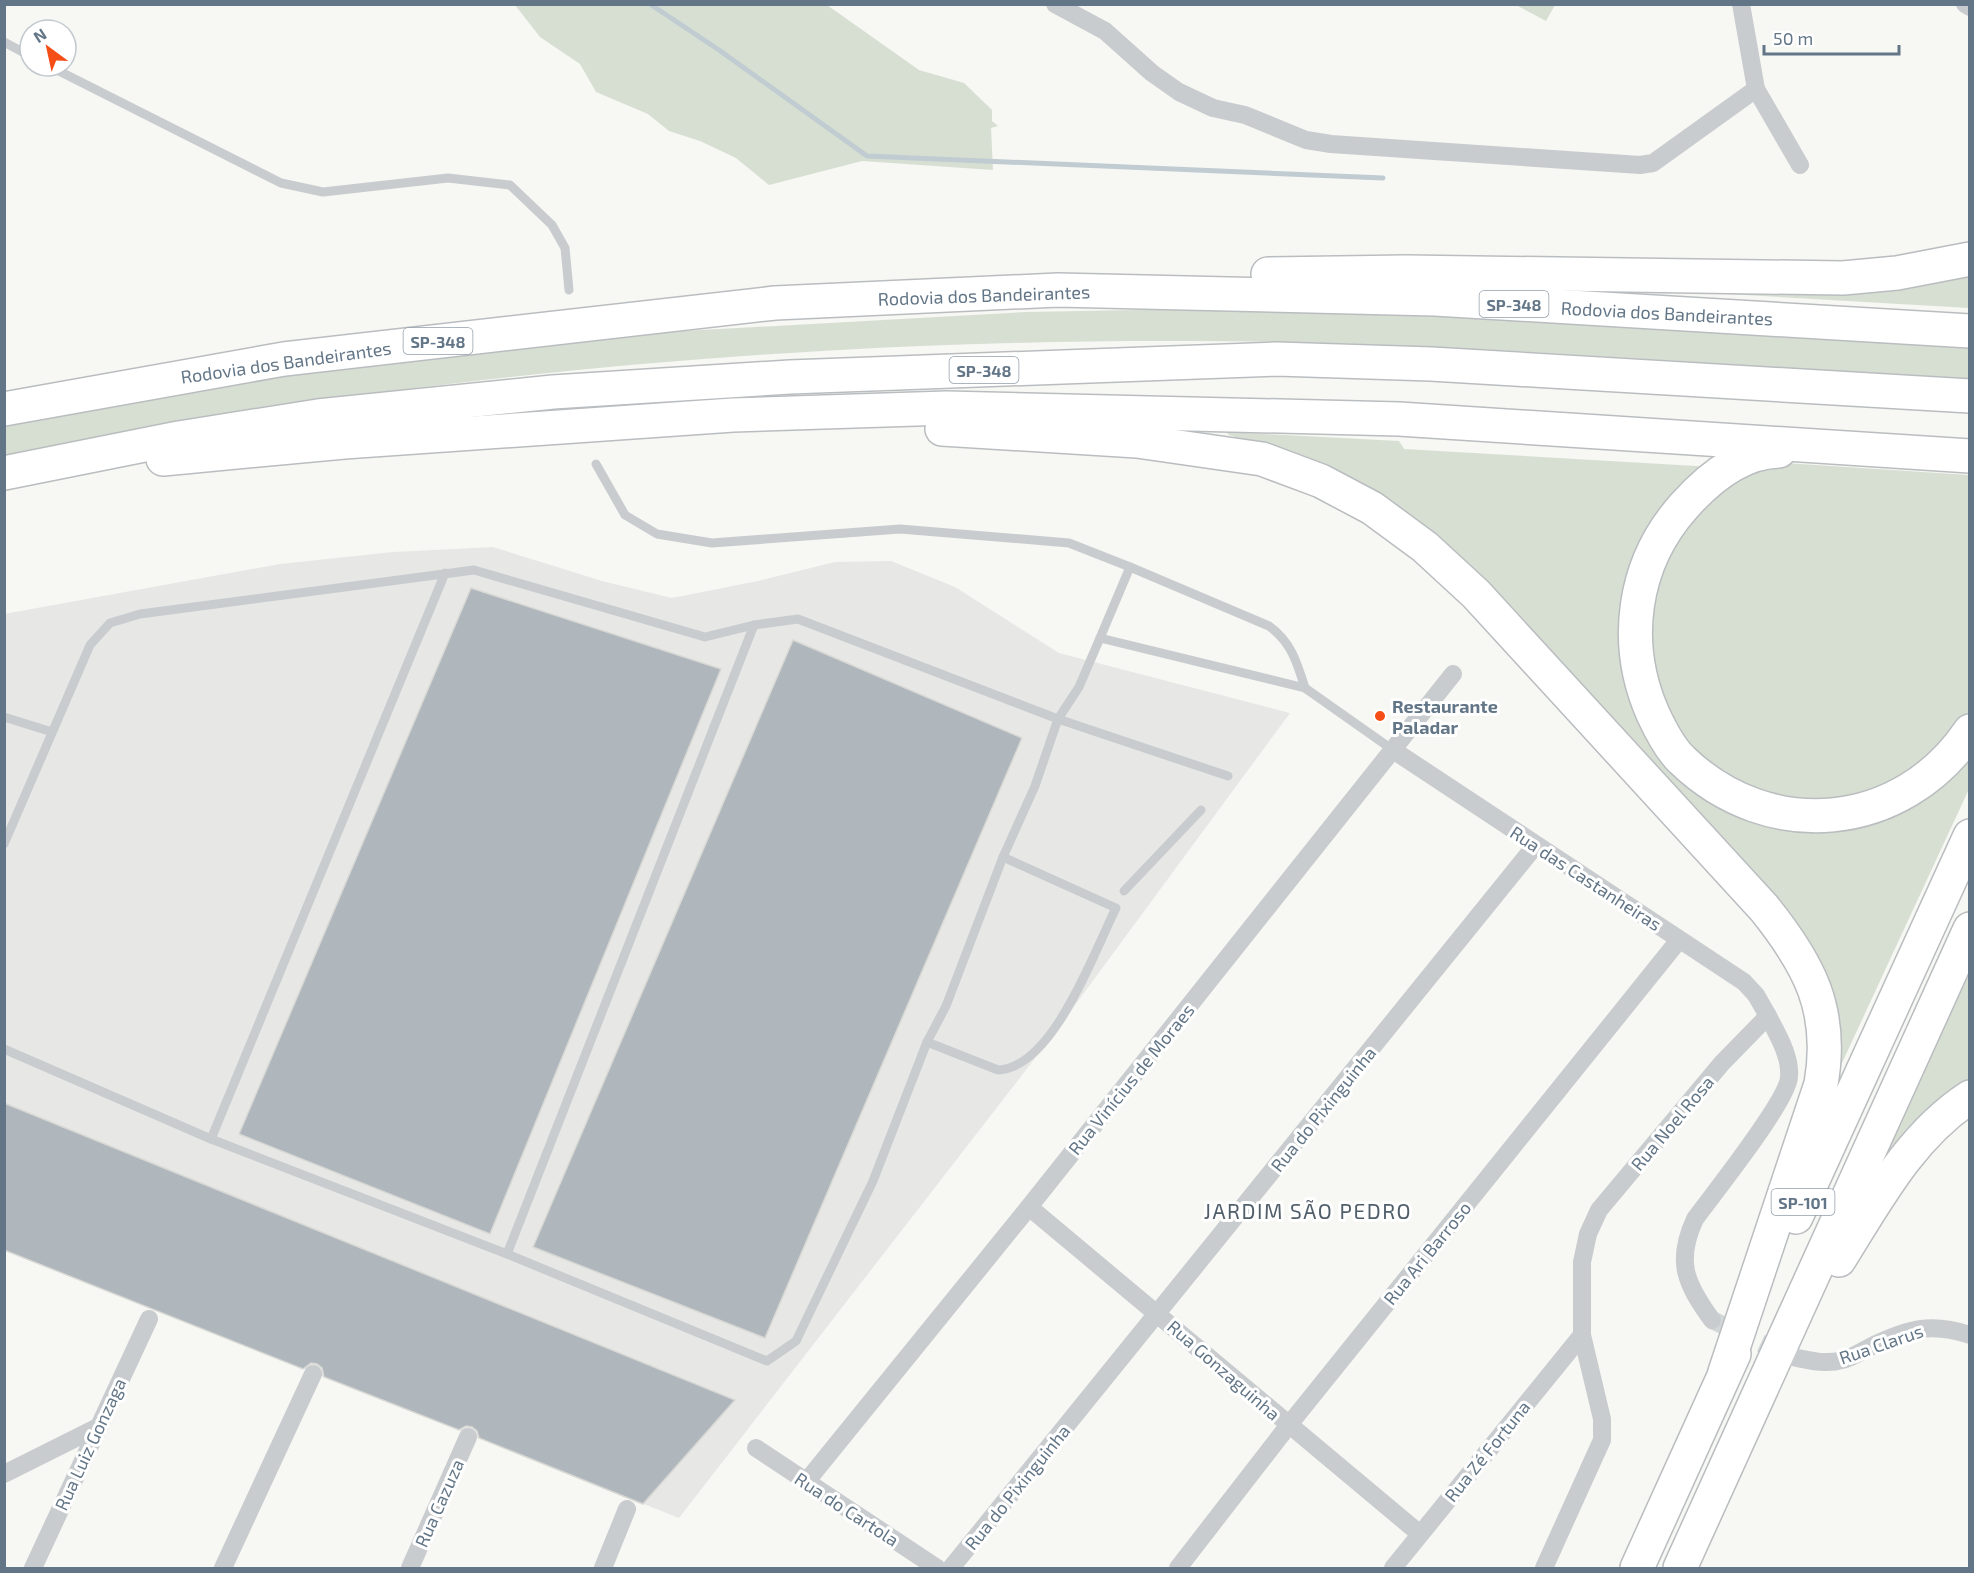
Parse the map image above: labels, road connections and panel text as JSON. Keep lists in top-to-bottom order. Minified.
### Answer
{"streets":{"highway":["Rodovia dos Bandeirantes","SP-348","SP-101"],"street":["Rua das Castanheiras","Rua Vinícius de Moraes","Rua do Pixinguinha","Rua Noel Rosa","Rua Ari Barroso","Rua Clarus","Rua Gonzaguinha","Rua Luiz Gonzaga","Rua Zé Fortuna","Rua Cazuza","Rua do Cartola"]},"crossings":[["Rua das Castanheiras","Rua Vinícius de Moraes"],["Rua das Castanheiras","Rua do Pixinguinha"],["Rua das Castanheiras","Rua Noel Rosa"],["Rua das Castanheiras","Rua Ari Barroso"],["Rua Vinícius de Moraes","Rua Gonzaguinha"],["Rua Vinícius de Moraes","Rua do Cartola"],["Rua do Pixinguinha","Rua Gonzaguinha"],["Rua Noel Rosa","Rua Zé Fortuna"],["SP-101","Rua Clarus"],["Rua Ari Barroso","Rua Gonzaguinha"],["Rua Gonzaguinha","Rua Zé Fortuna"]],"districts":["JARDIM SÃO PEDRO"],"places":["Restaurante Paladar"],"scale_bar":"50 m","north":"top left"}
